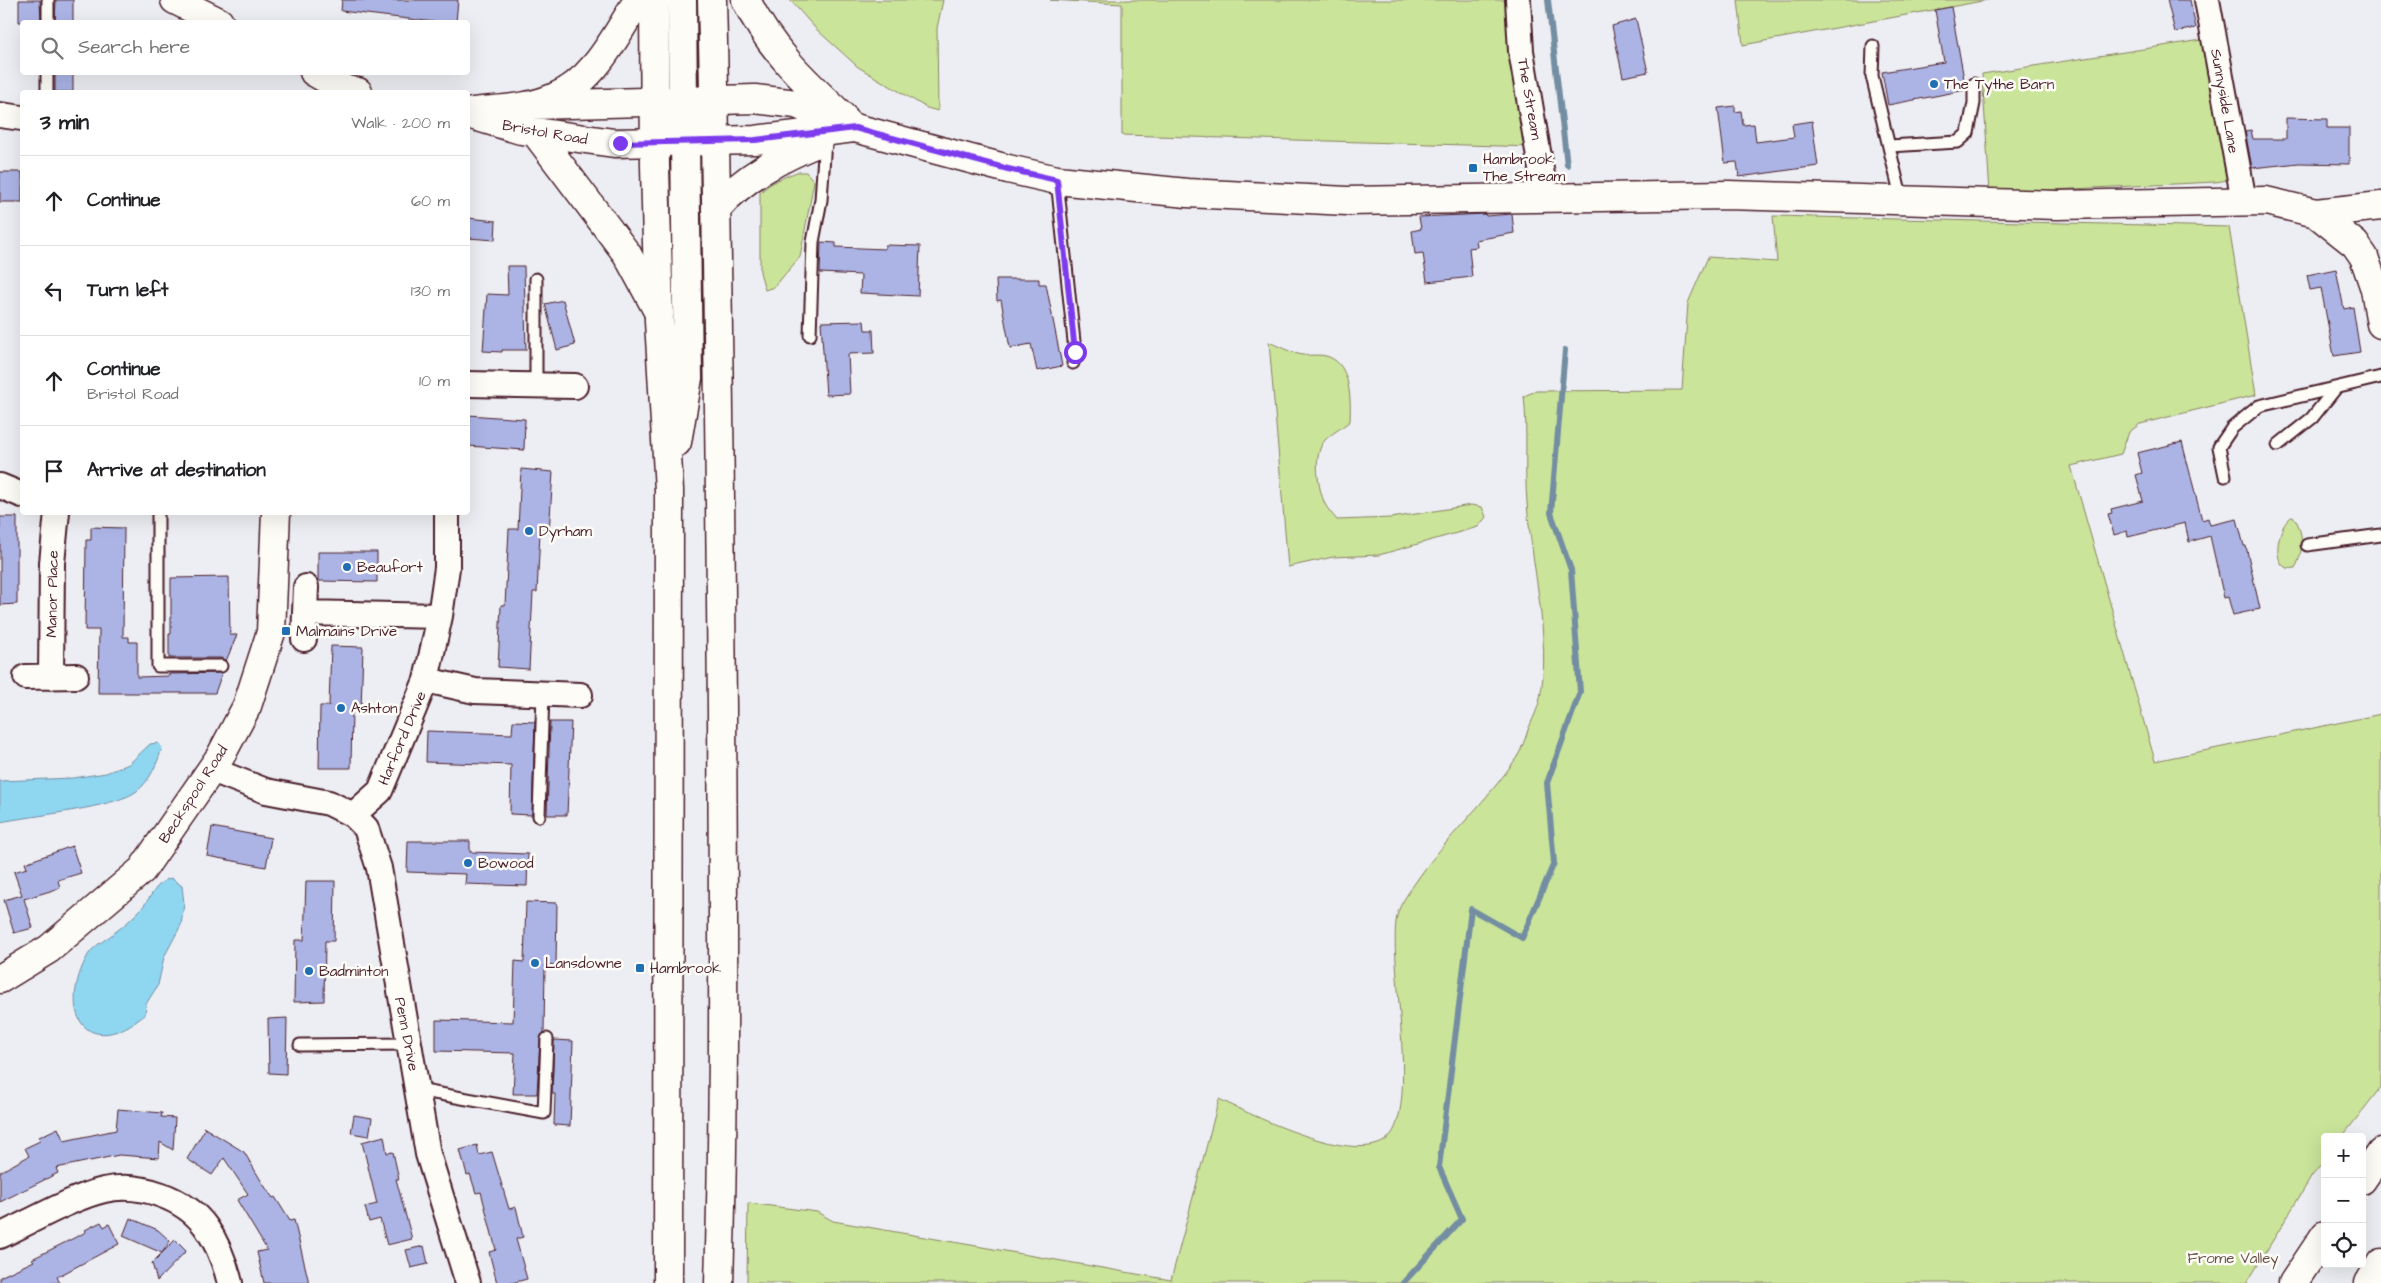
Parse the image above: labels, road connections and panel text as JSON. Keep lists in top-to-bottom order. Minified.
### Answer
{"streets":{"main road":["Bristol Road","Beckspool Road"],"street":["The Stream","Sunnyside Lane","Manor Place","Harford Drive","Penn Drive"]},"crossings":[["Harford Drive","Penn Drive"],["Beckspool Road","Penn Drive"]],"parks":["Frome Valley"],"places":{"other":["The Tythe Barn","Dyrham","Beaufort","Ashton","Bowood","Lansdowne","Badminton"],"transit":["Hambrook The Stream","Malmains Drive","Hambrook"]},"page":{"search":"Search here","heading":["3 min","Walk · 200 m"],"list":[["Continue","60 m"],["Turn left","130 m"],["Continue","Bristol Road","10 m"],"Arrive at destination"],"map_buttons":["+","−"]}}
